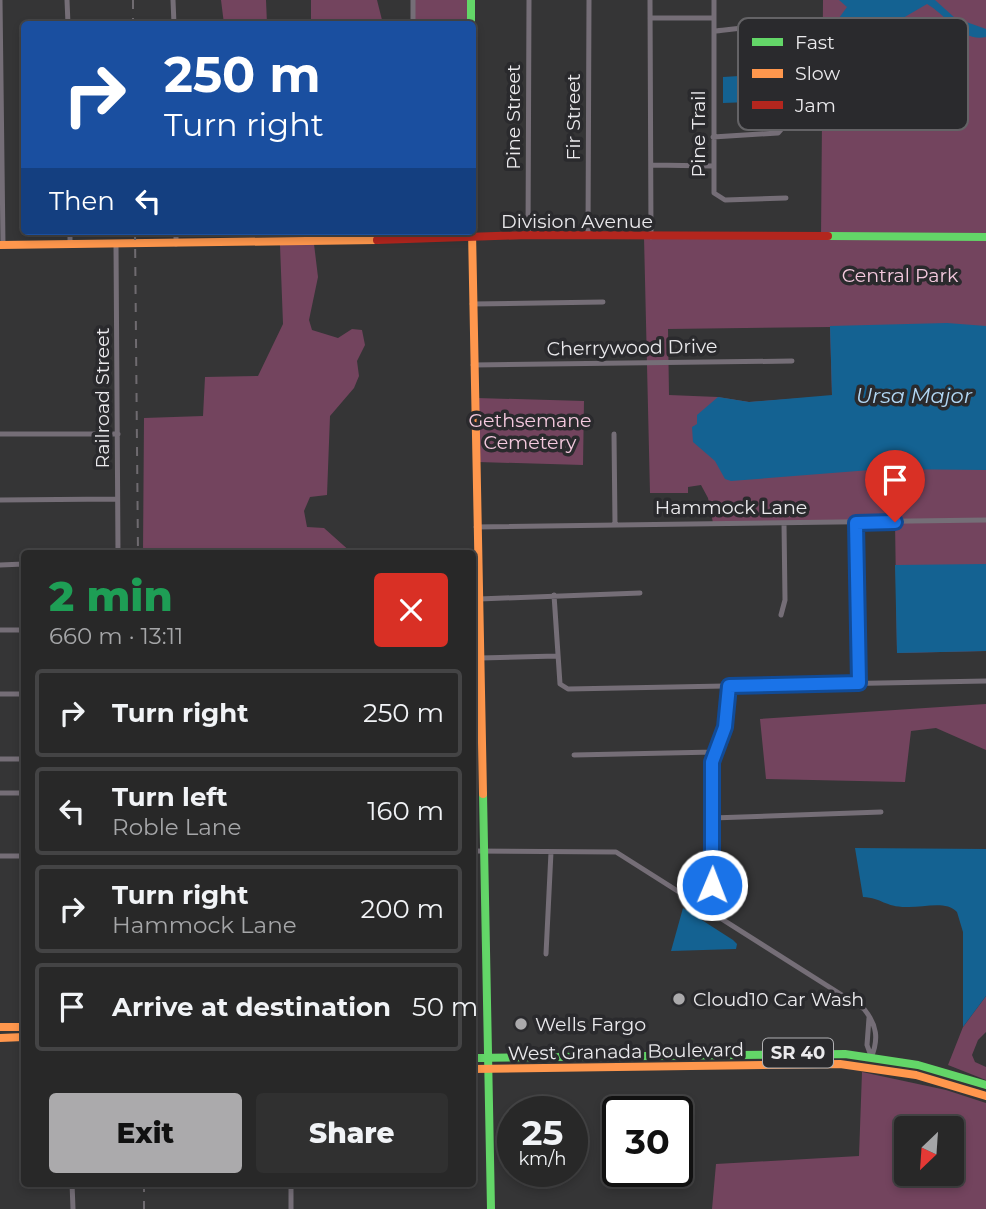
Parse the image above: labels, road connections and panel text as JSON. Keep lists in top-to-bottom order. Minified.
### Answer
{"streets":{"street":["Pine Street","Fir Street","Pine Trail","Division Avenue","Cherrywood Drive","Railroad Street","Hammock Lane","West Granada Boulevard","SR 40"]},"crossings":[["Pine Street","Division Avenue"],["Fir Street","Division Avenue"],["Division Avenue","Railroad Street"]],"water":["Ursa Major"],"parks":["Central Park","Gethsemane Cemetery"],"places":["Cloud10 Car Wash","Wells Fargo"],"legend":["Fast","Slow","Jam"],"north":"bottom left","page":{"turn":["250 m","Turn right"],"then":"Then","heading":["2 min","660 m · 13:11"],"list":[{"name":"Turn right","value":"250 m"},{"name":"Turn left","note":"Roble Lane","value":"160 m"},{"name":"Turn right","note":"Hammock Lane","value":"200 m"},{"name":"Arrive at destination","value":"50 m"}],"buttons":["Exit","Share"],"speed":"25 km/h","limit":"30"}}
